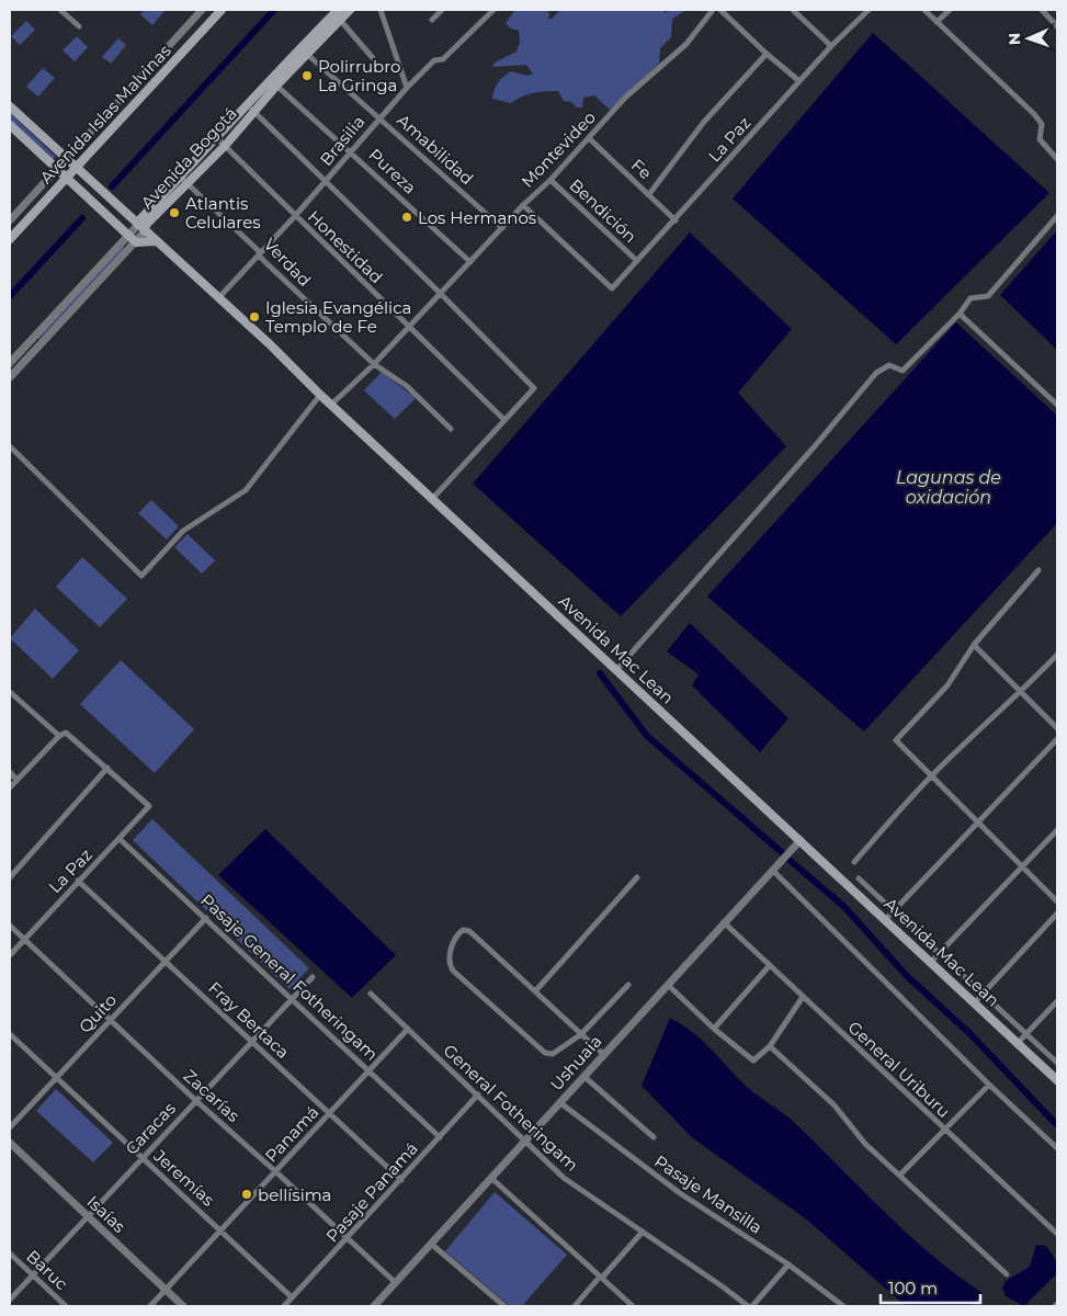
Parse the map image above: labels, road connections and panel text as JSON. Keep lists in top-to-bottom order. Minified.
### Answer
{"streets":{"main road":["Avenida Islas Malvinas","Avenida Bogotá","Avenida Mac Lean"],"street":["La Paz","Brasilia","Amabilidad","Montevideo","Fe","Pureza","Bendición","Honestidad","Verdad","Pasaje General Fotheringam","Quito","Fray Bertaca","Ushuaia","General Uriburu","Zacarías","General Fotheringam","Caracas","Panamá","Jeremías","Pasaje Panamá","Pasaje Mansilla","Isaías","Baruc"]},"crossings":[["Avenida Islas Malvinas","Avenida Mac Lean"],["La Paz","Montevideo"],["La Paz","Fe"],["La Paz","Bendición"],["La Paz","Pasaje General Fotheringam"],["La Paz","Fray Bertaca"],["La Paz","Zacarías"],["Brasilia","Amabilidad"],["Brasilia","Pureza"],["Brasilia","Honestidad"],["Brasilia","Verdad"],["Brasilia","Avenida Mac Lean"],["Amabilidad","Montevideo"],["Amabilidad","Avenida Bogotá"],["Montevideo","Fe"],["Montevideo","Pureza"],["Montevideo","Bendición"],["Montevideo","Honestidad"],["Montevideo","Verdad"],["Montevideo","Avenida Mac Lean"],["Avenida Bogotá","Pureza"],["Avenida Bogotá","Honestidad"],["Avenida Bogotá","Verdad"],["Avenida Bogotá","Avenida Mac Lean"],["Avenida Mac Lean","Ushuaia"],["Pasaje General Fotheringam","Quito"],["Pasaje General Fotheringam","Caracas"],["Pasaje General Fotheringam","Panamá"],["Pasaje General Fotheringam","Pasaje Panamá"],["Quito","Fray Bertaca"],["Quito","Zacarías"],["Quito","Jeremías"],["Fray Bertaca","Caracas"],["Fray Bertaca","Panamá"],["Fray Bertaca","Pasaje Panamá"],["Ushuaia","General Uriburu"],["Ushuaia","Zacarías"],["Ushuaia","General Fotheringam"],["Ushuaia","Pasaje Mansilla"],["Zacarías","Caracas"],["Zacarías","Panamá"],["Zacarías","Pasaje Panamá"],["General Fotheringam","Panamá"],["General Fotheringam","Pasaje Panamá"],["Caracas","Jeremías"],["Caracas","Isaías"],["Caracas","Baruc"],["Panamá","Jeremías"],["Panamá","Isaías"],["Jeremías","Pasaje Panamá"]],"water":["Lagunas de oxidación"],"places":["Polirrubro La Gringa","Atlantis Celulares","Los Hermanos","Iglesia Evangélica Templo de Fe","bellísima"],"scale_bar":"100 m","north":"left"}
